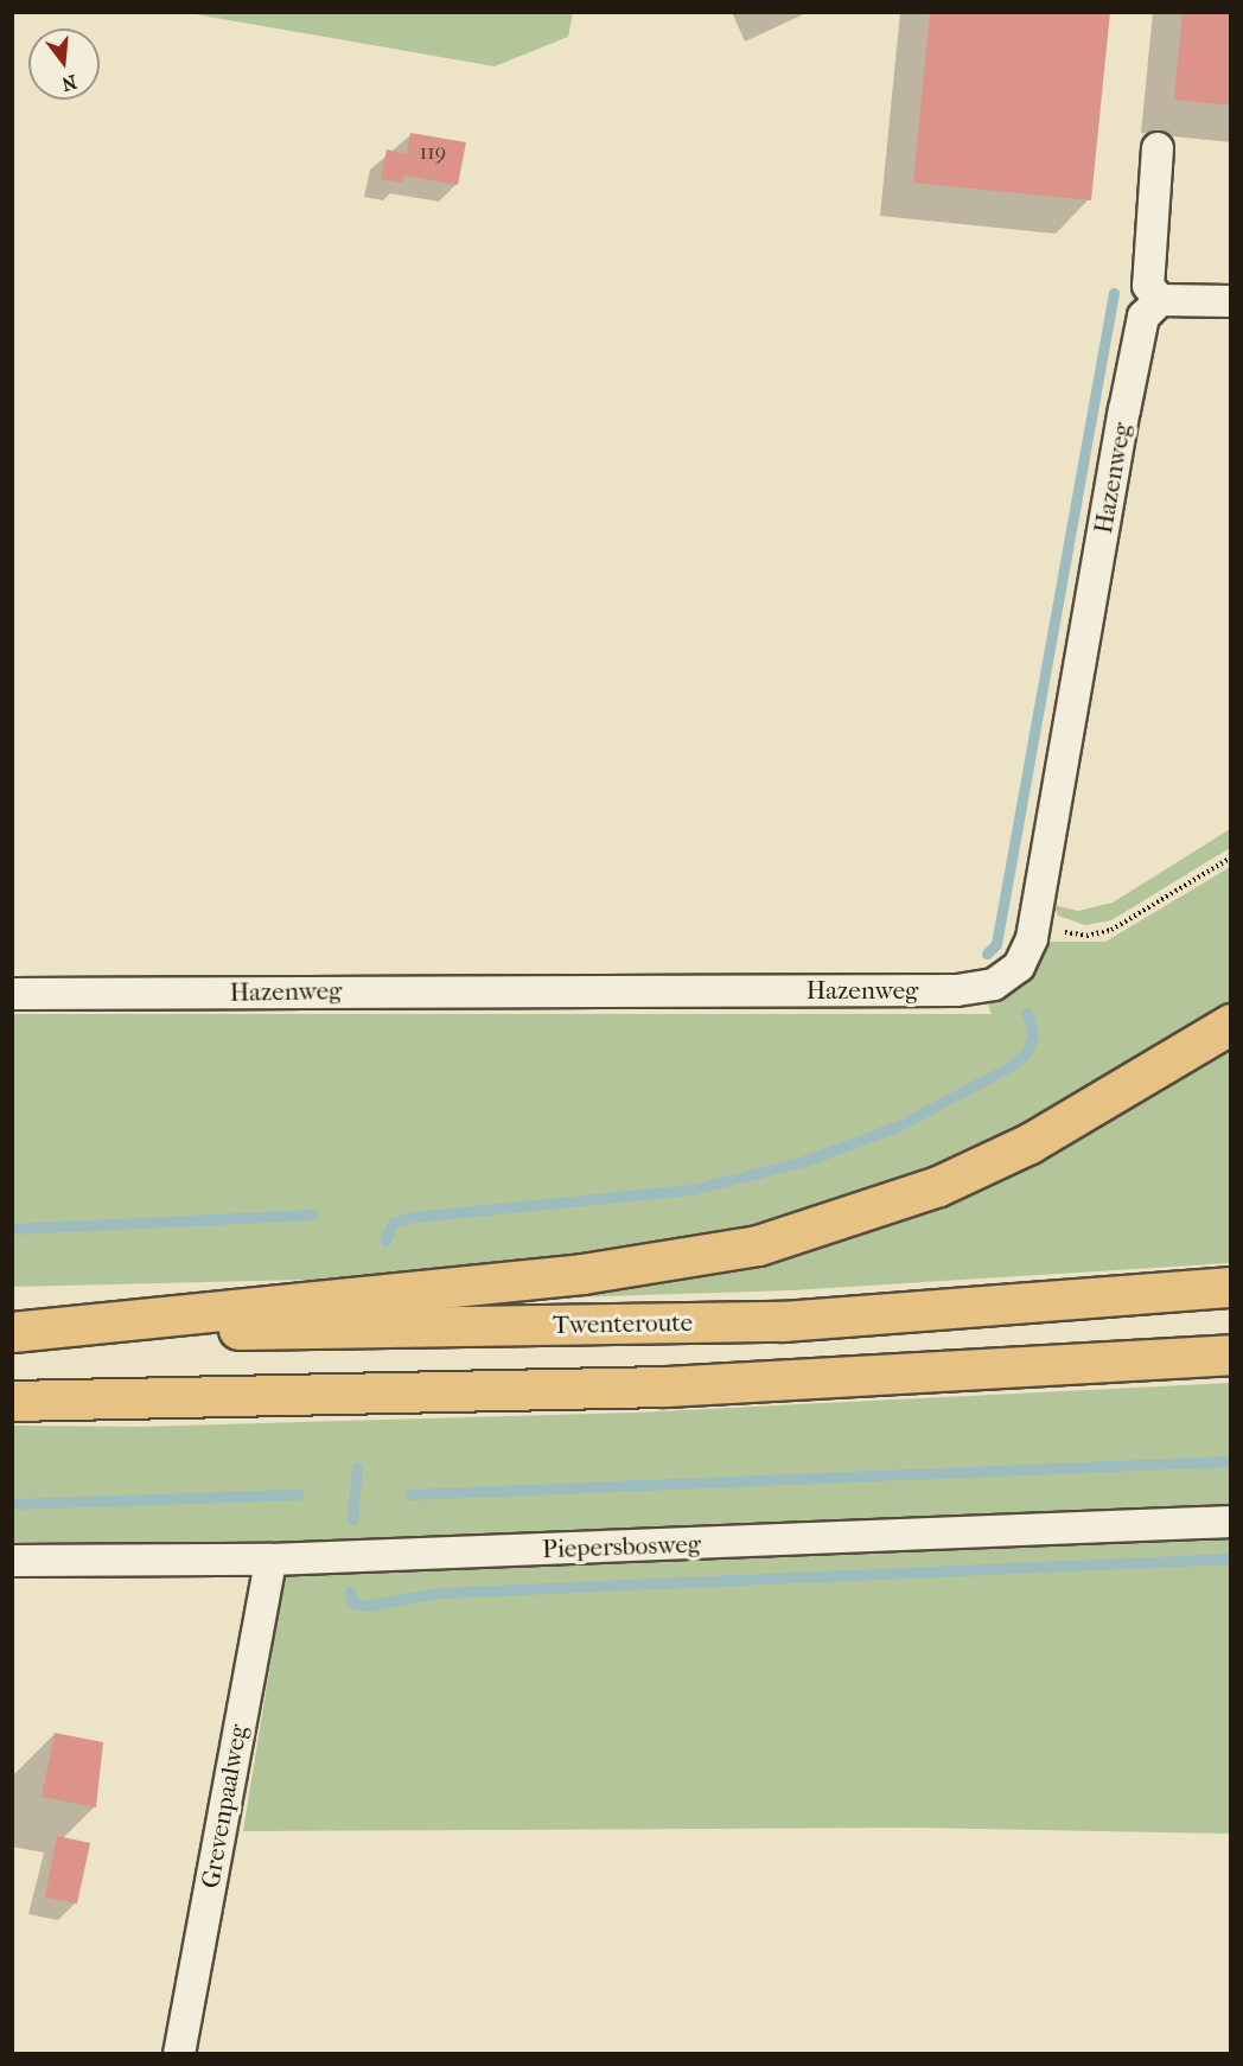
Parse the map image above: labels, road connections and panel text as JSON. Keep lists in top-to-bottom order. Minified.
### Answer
{"streets":{"highway":["Twenteroute"],"street":["Hazenweg","Piepersbosweg","Grevenpaalweg"]},"crossings":[["Piepersbosweg","Grevenpaalweg"]],"house_numbers":["119"],"north":"bottom"}
